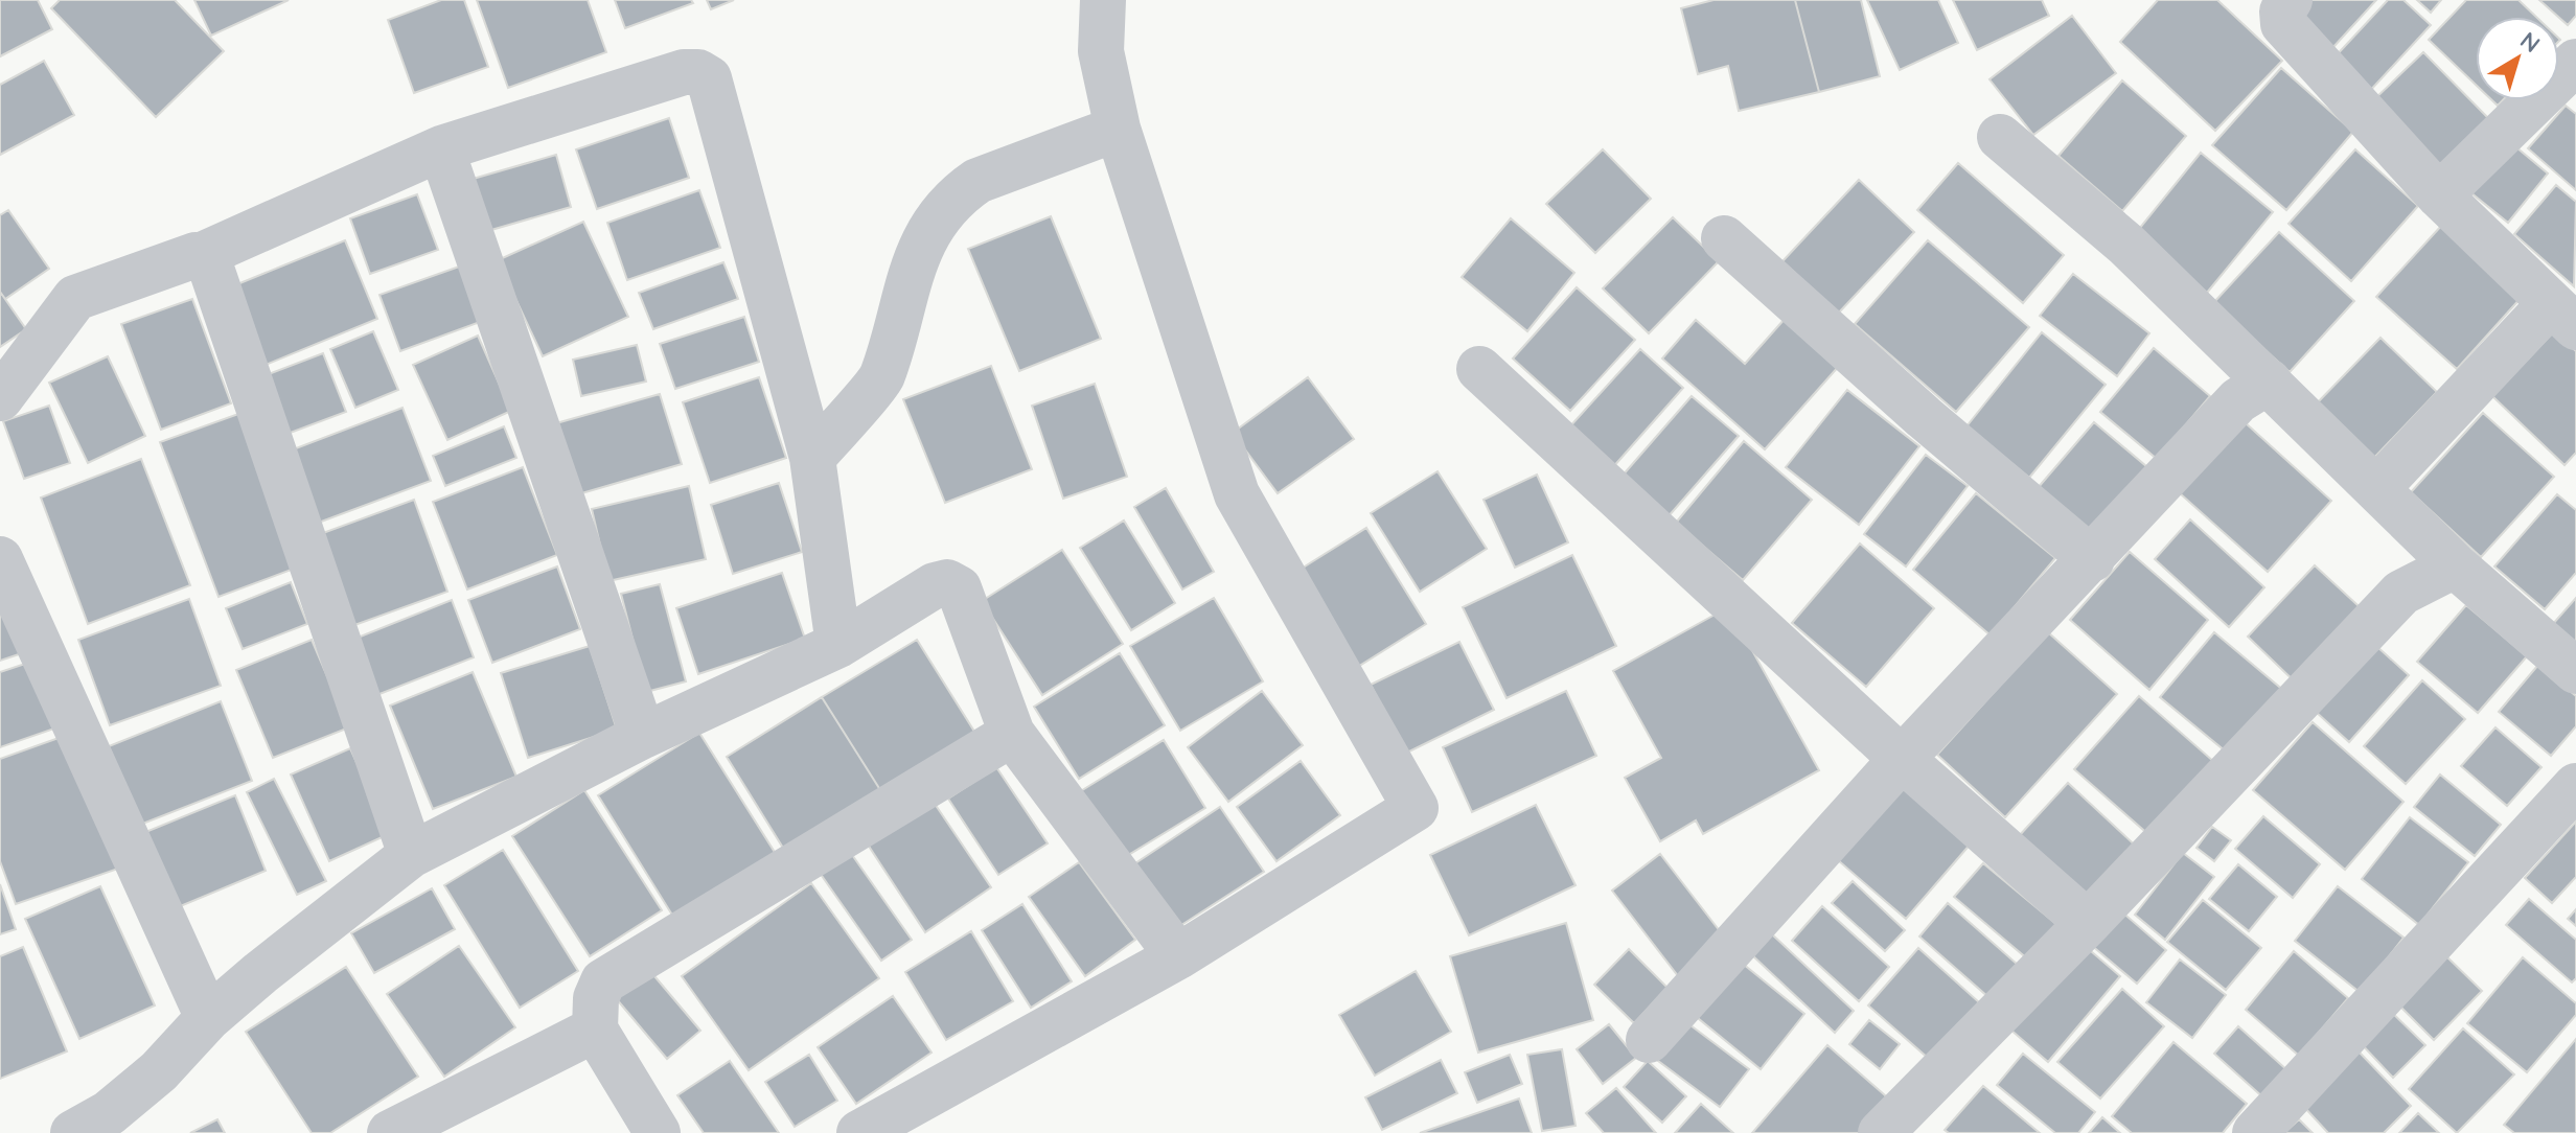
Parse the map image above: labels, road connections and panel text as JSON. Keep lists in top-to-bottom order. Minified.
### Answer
{"north":"top right"}
